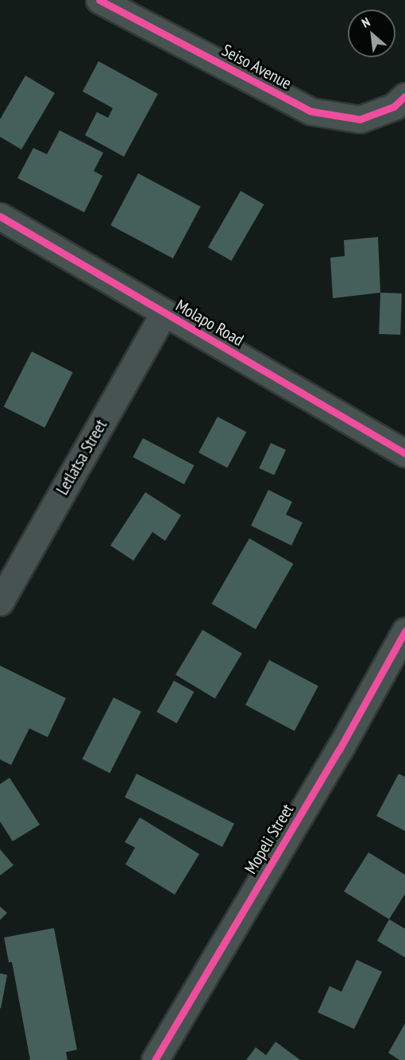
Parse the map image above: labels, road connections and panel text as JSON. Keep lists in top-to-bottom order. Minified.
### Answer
{"streets":{"street":["Seiso Avenue","Molapo Road","Letlatsa Street","Mopeli Street"]},"crossings":[["Molapo Road","Letlatsa Street"]],"north":"top left"}
